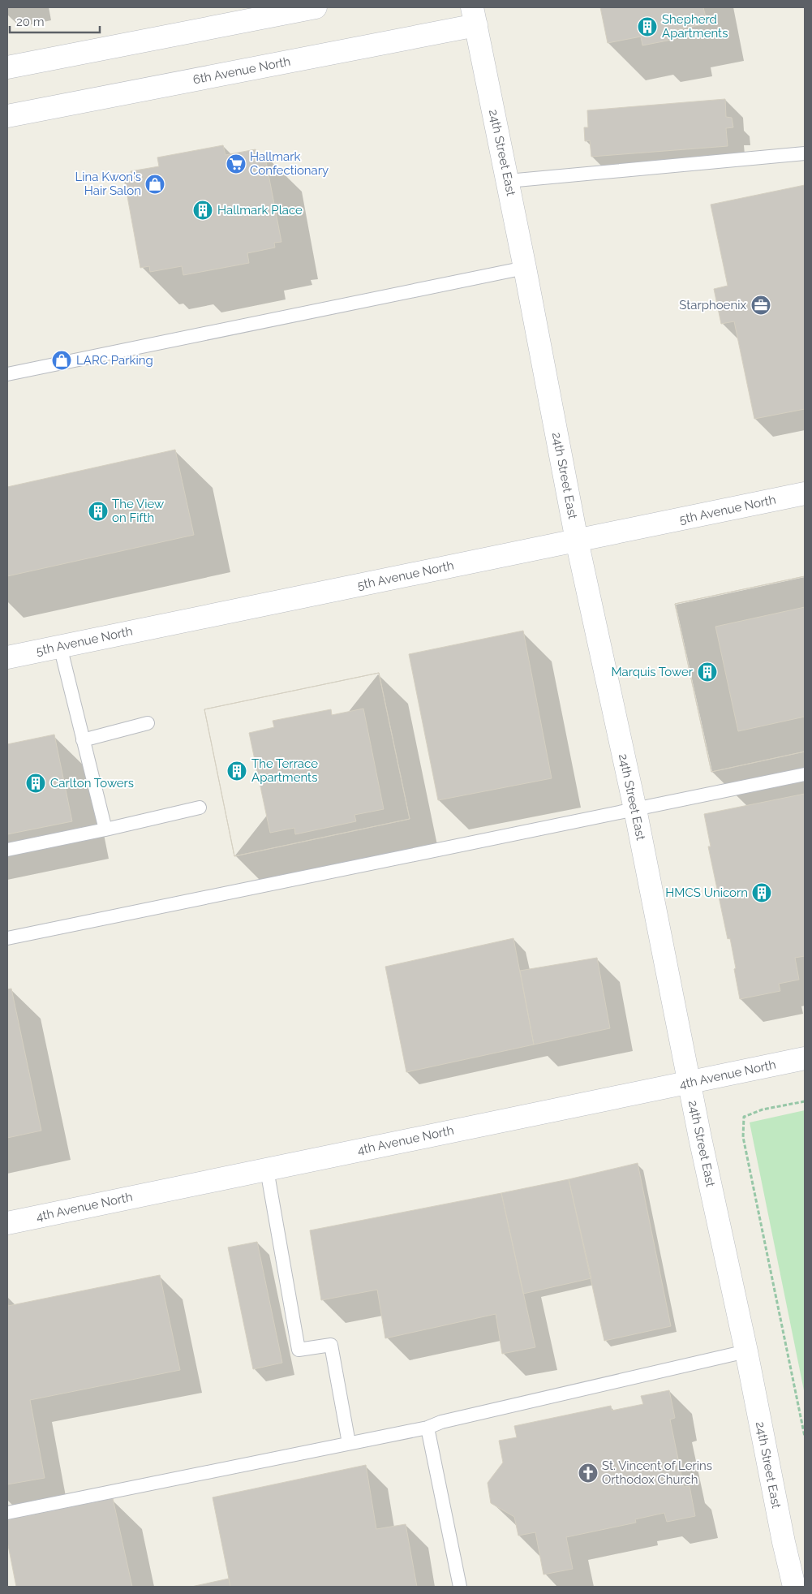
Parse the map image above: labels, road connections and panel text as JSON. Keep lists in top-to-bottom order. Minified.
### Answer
{"streets":{"street":["6th Avenue North","24th Street East","5th Avenue North","4th Avenue North"]},"crossings":[["6th Avenue North","24th Street East"],["24th Street East","5th Avenue North"],["24th Street East","4th Avenue North"]],"places":{"building":["Shepherd Apartments","Hallmark Place","The View on Fifth","Marquis Tower","The Terrace Apartments","Carlton Towers","HMCS Unicorn"],"supermarket":["Hallmark Confectionary"],"shop":["Lina Kwon's Hair Salon","LARC Parking"],"office":["Starphoenix"],"church":["St. Vincent of Lerins Orthodox Church"]},"scale_bar":"20 m"}
